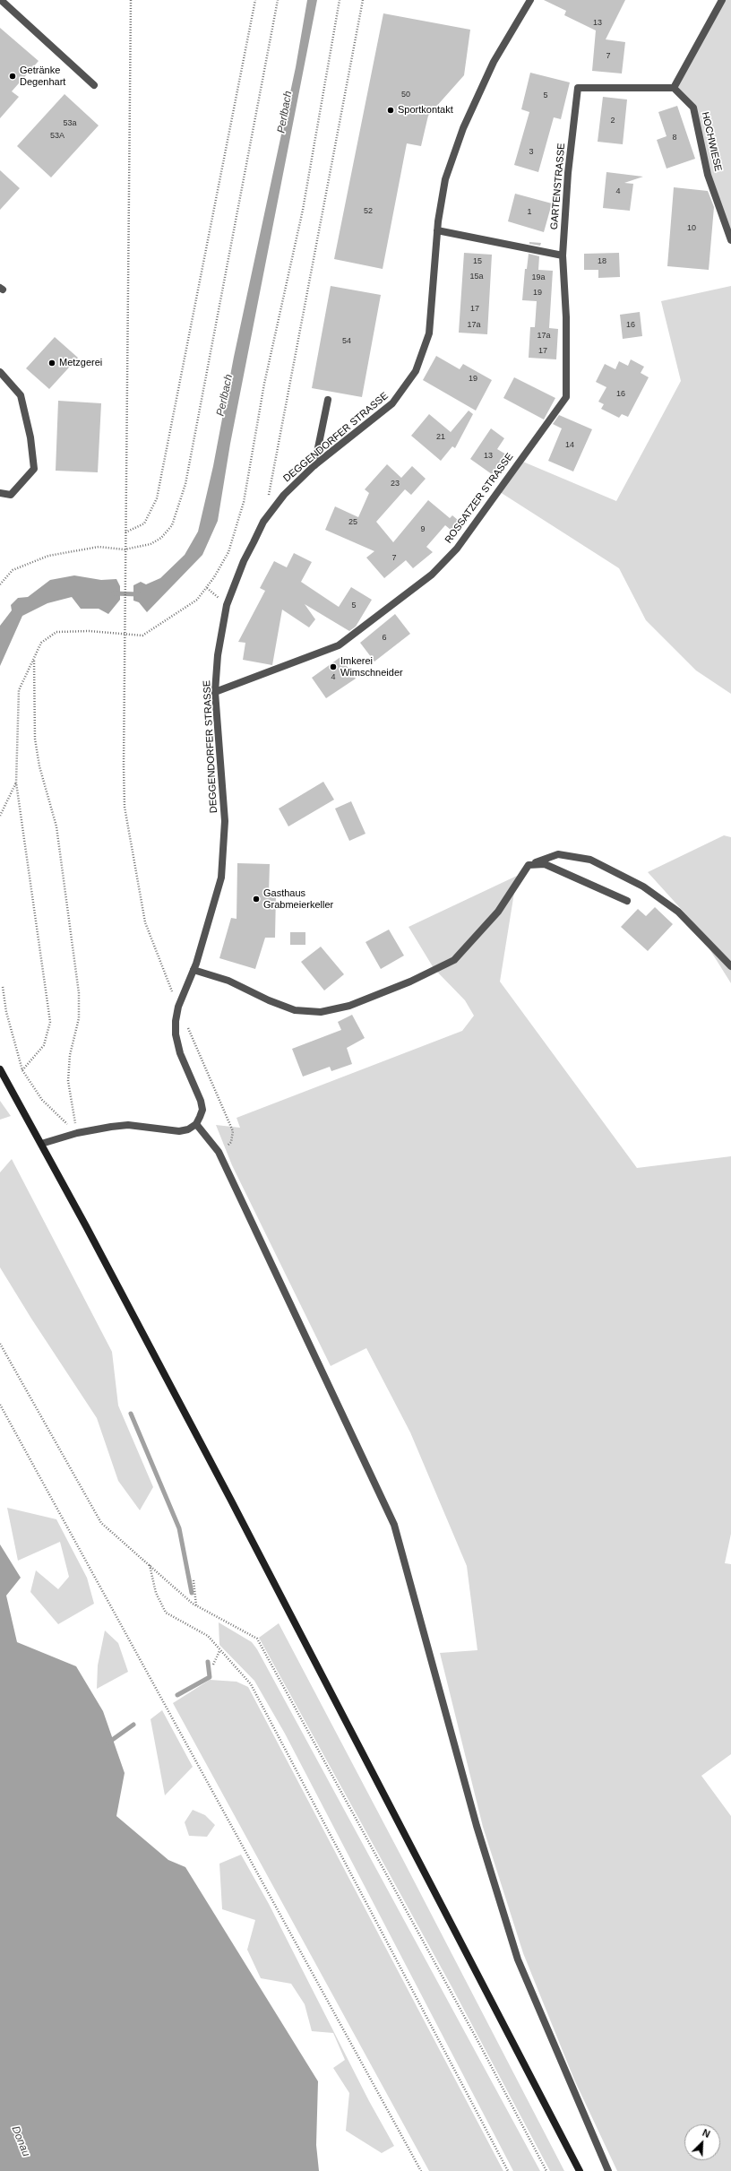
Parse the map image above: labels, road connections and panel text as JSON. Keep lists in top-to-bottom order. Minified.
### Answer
{"streets":{"street":["HOCHWIESE","GARTENSTRASSE","DEGGENDORFER STRASSE","ROSSATZER STRASSE"]},"crossings":[["HOCHWIESE","GARTENSTRASSE"],["GARTENSTRASSE","ROSSATZER STRASSE"],["DEGGENDORFER STRASSE","ROSSATZER STRASSE"]],"water":["Perlbach","Donau"],"places":["Getränke Degenhart","Sportkontakt","Metzgerei","Imkerei Wimschneider","Gasthaus Grabmeierkeller"],"house_numbers":["13","7","50","5","2","53a","53A","8","3","4","52","1","10","15","18","15a","19a","19","17","17a","16","17a","54","17","19","16","21","14","13","23","25","9","7","5","6","4"],"north":"top right"}
